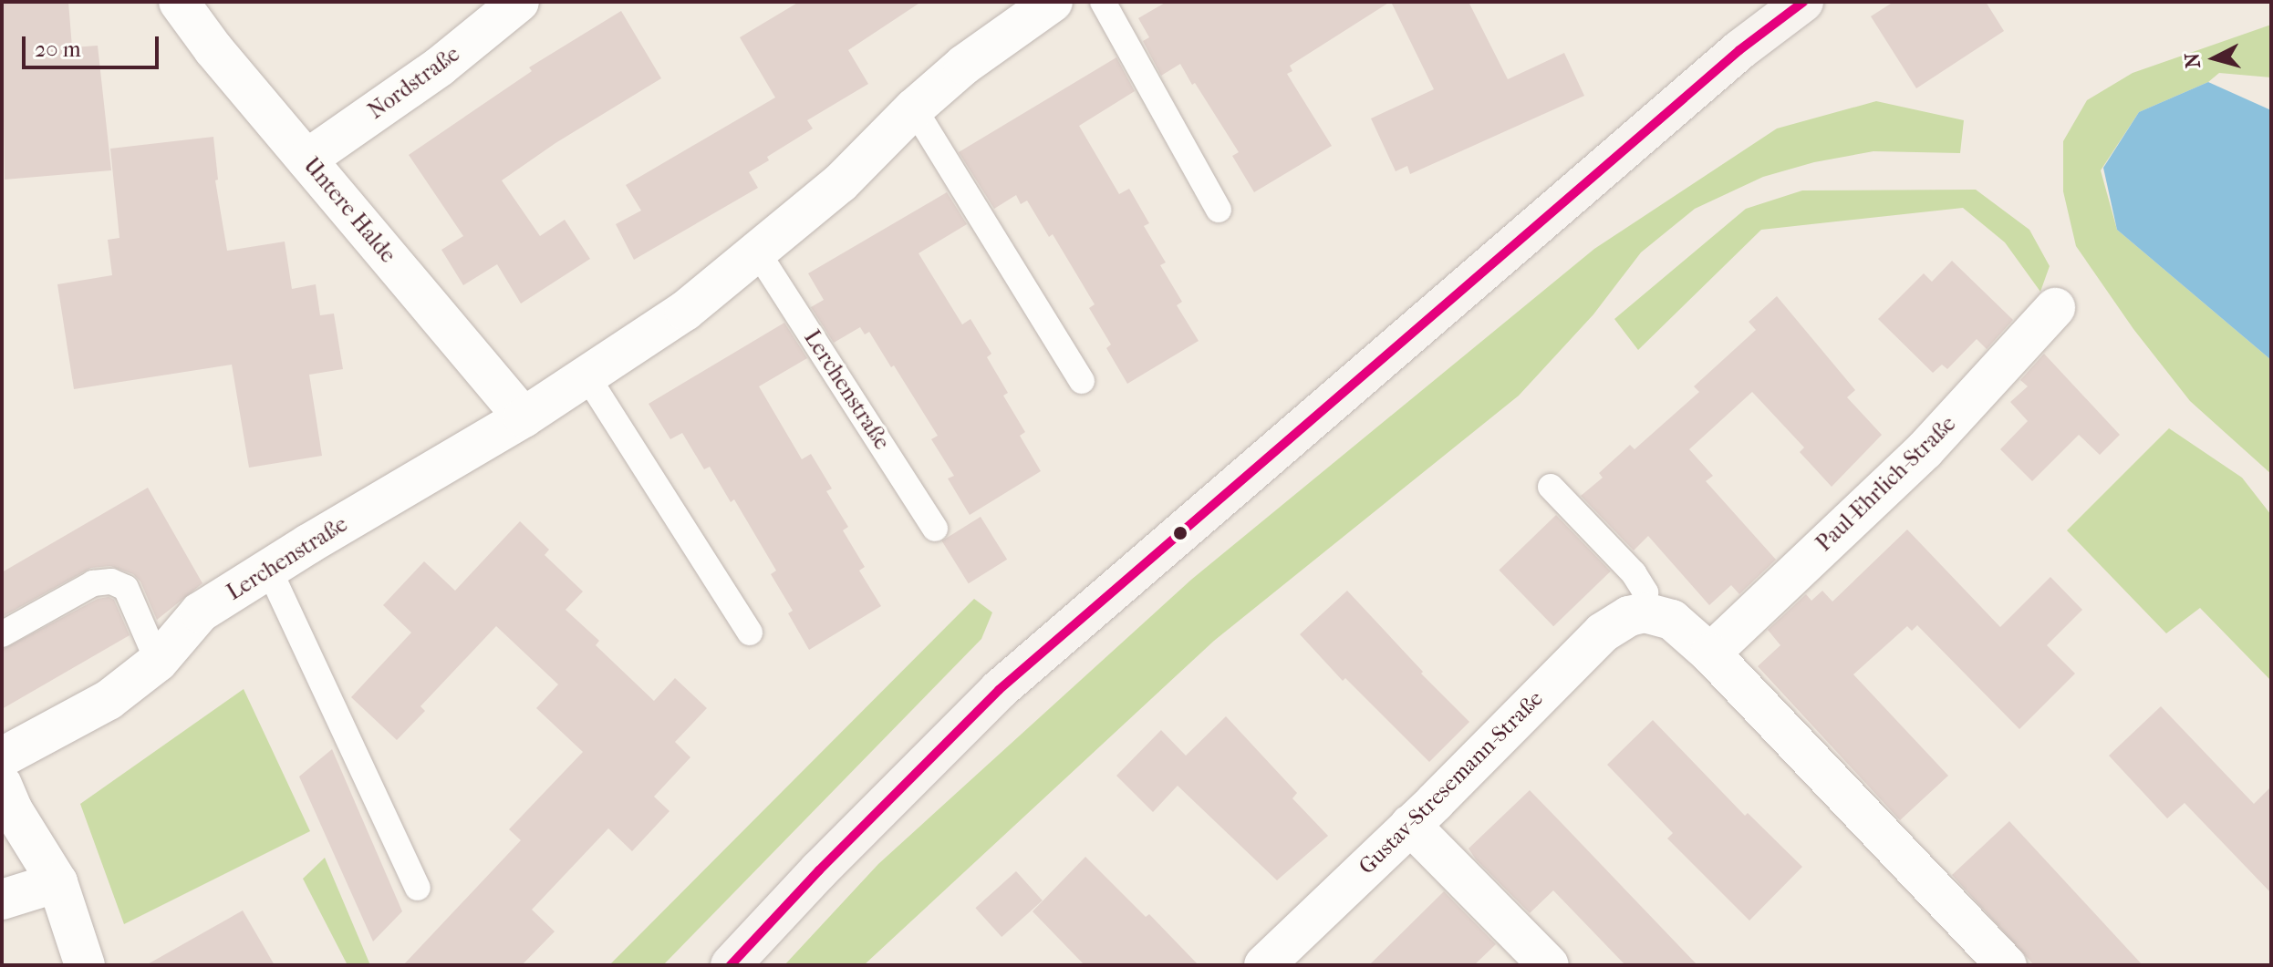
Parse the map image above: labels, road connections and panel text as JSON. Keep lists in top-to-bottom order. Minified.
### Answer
{"streets":{"street":["Nordstraße","Untere Halde","Lerchenstraße","Paul-Ehrlich-Straße","Gustav-Stresemann-Straße"]},"crossings":[["Nordstraße","Untere Halde"],["Untere Halde","Lerchenstraße"]],"scale_bar":"20 m","north":"left"}
